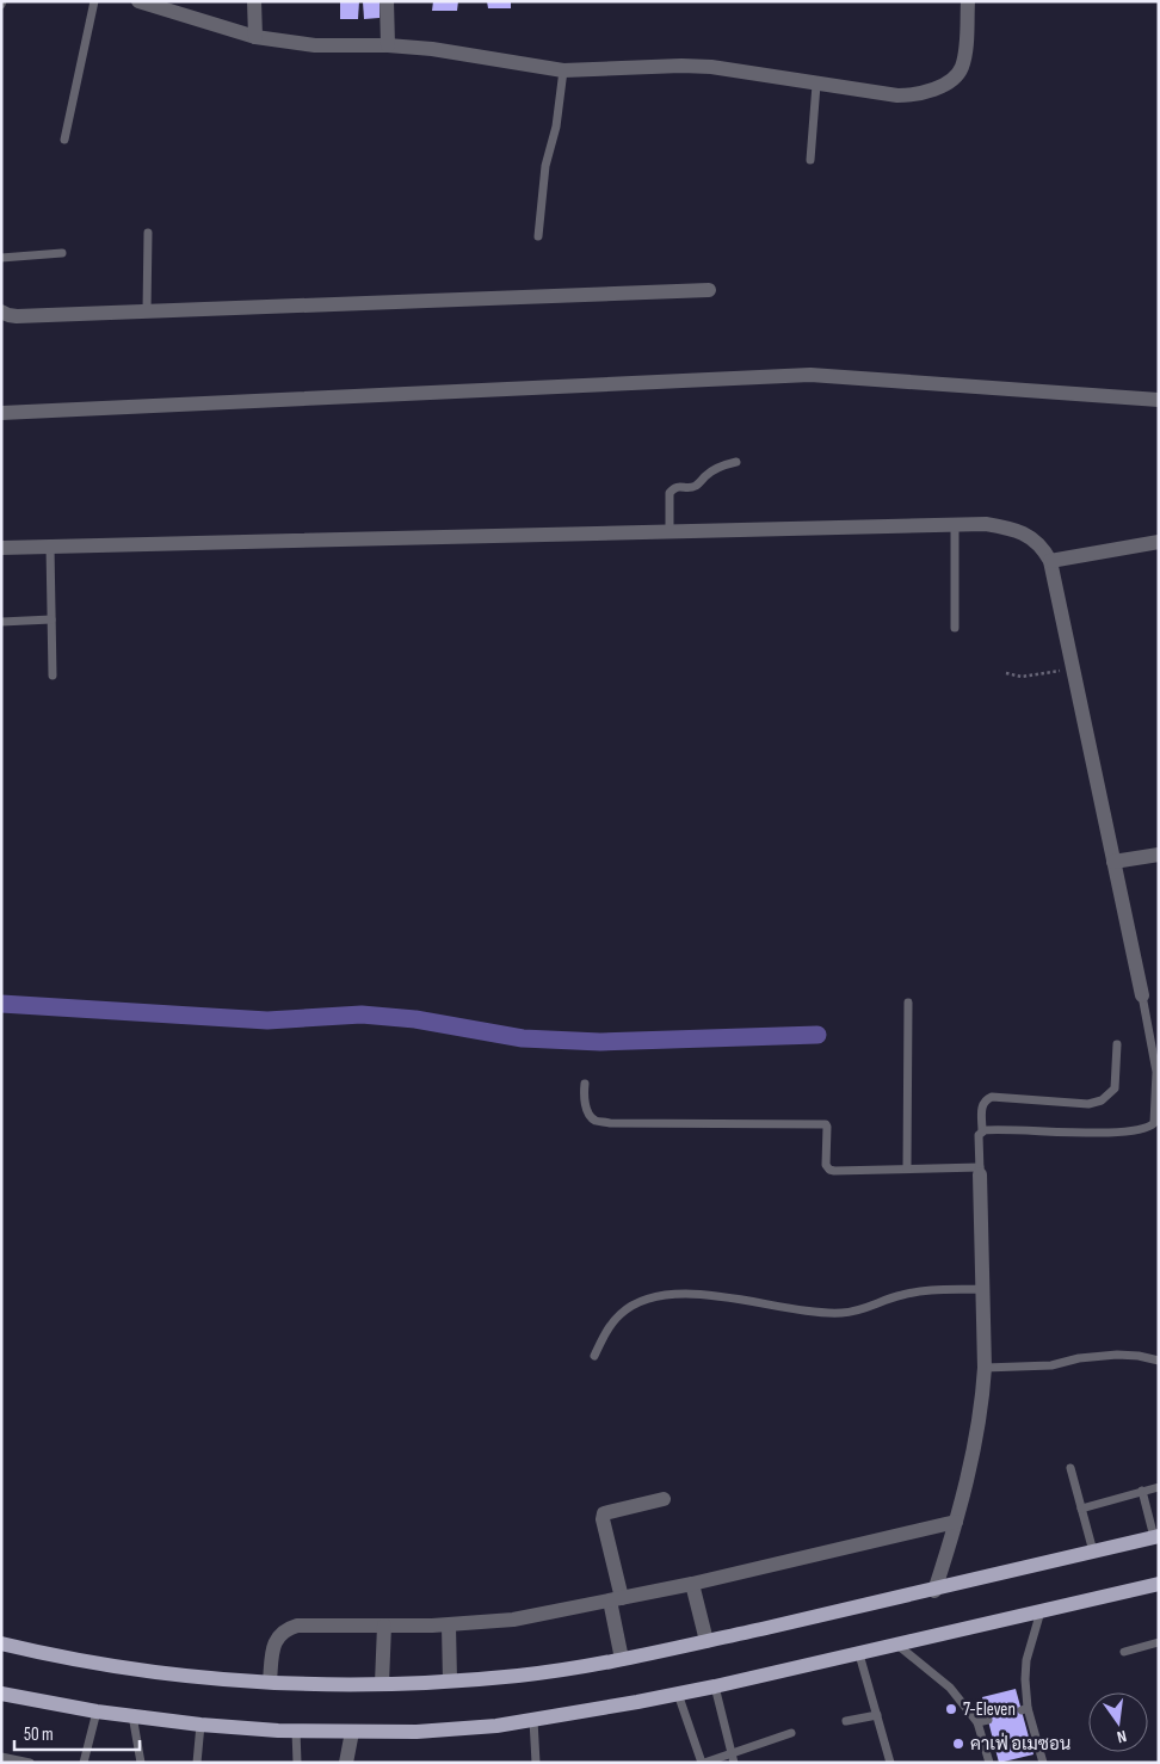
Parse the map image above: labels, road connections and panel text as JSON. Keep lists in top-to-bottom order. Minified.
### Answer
{"places":["7-Eleven","คาเฟ่ อเมซอน"],"scale_bar":"50 m","north":"bottom"}
